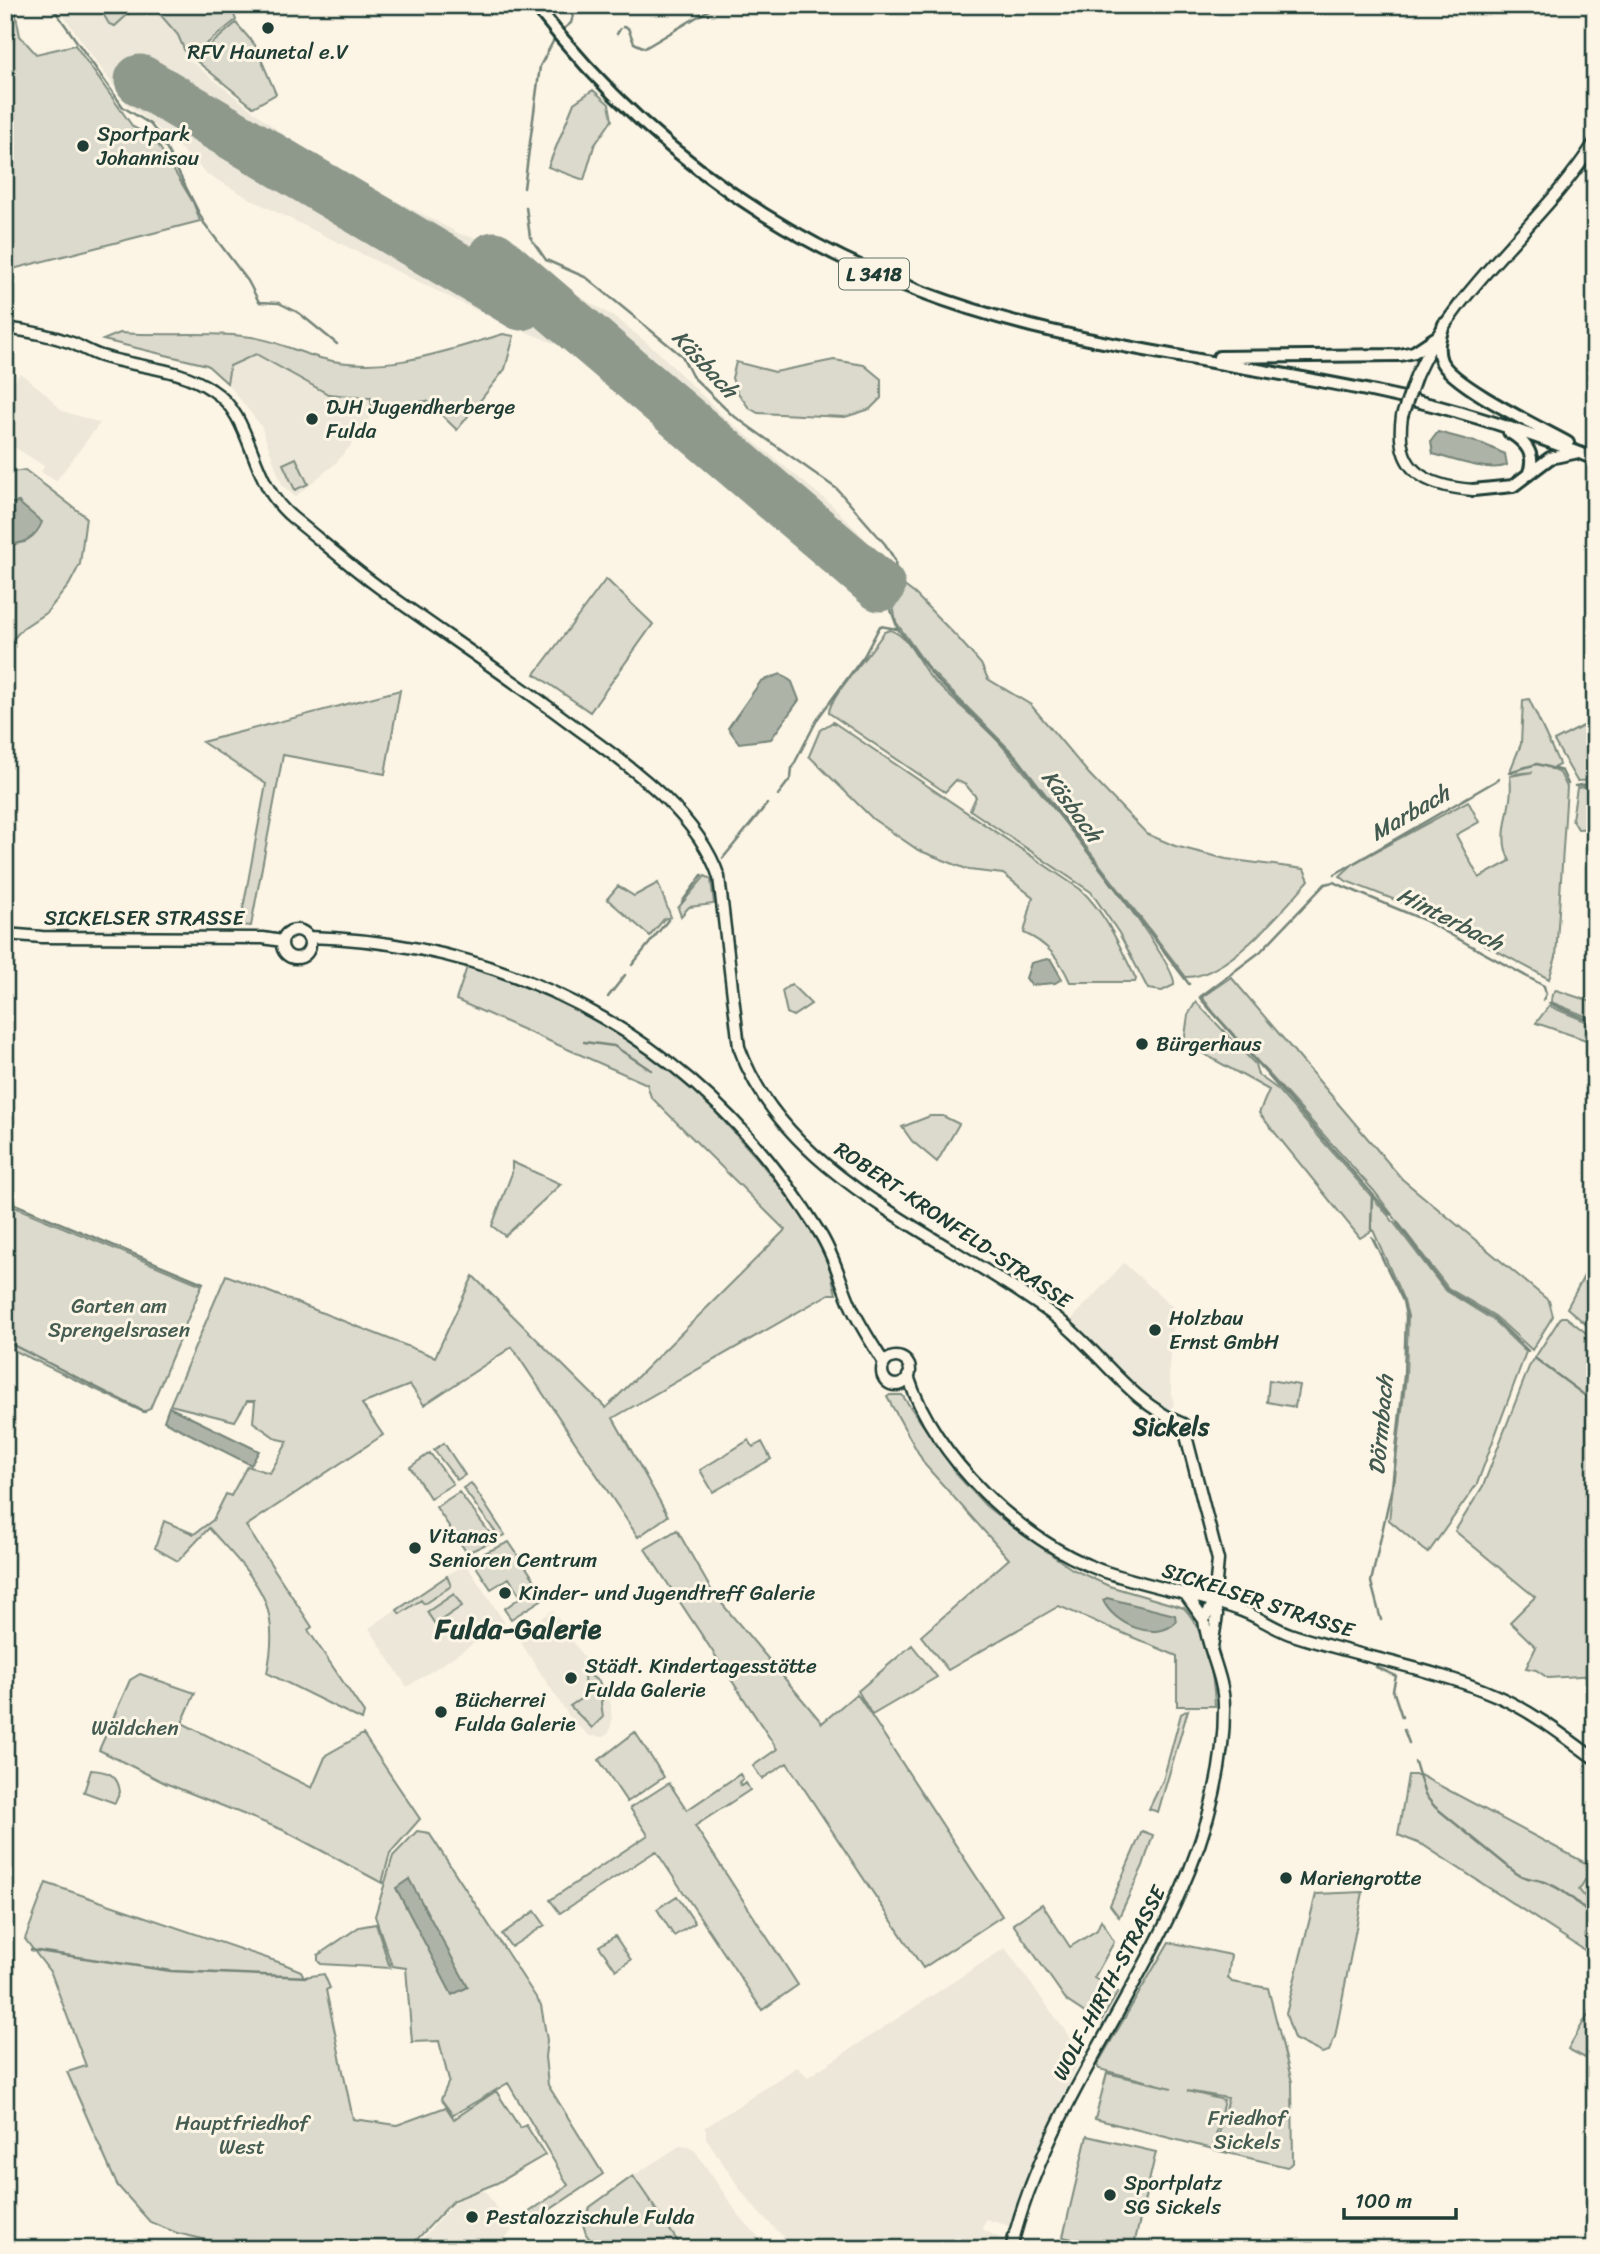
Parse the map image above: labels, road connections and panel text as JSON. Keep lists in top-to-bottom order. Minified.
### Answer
{"streets":{"main road":["L 3418"],"street":["SICKELSER STRASSE","ROBERT-KRONFELD-STRASSE","WOLF-HIRTH-STRASSE"]},"crossings":[["SICKELSER STRASSE","WOLF-HIRTH-STRASSE"],["ROBERT-KRONFELD-STRASSE","WOLF-HIRTH-STRASSE"]],"districts":["Sickels","Fulda-Galerie"],"water":["Käsbach","Marbach","Hinterbach","Dörmbach"],"parks":["Garten am Sprengelsrasen","Wäldchen","Friedhof Sickels","Hauptfriedhof West"],"places":["RFV Haunetal e.V","Sportpark Johannisau","DJH Jugendherberge Fulda","Bürgerhaus","Holzbau Ernst GmbH","Vitanas Senioren Centrum","Kinder- und Jugendtreff Galerie","Städt. Kindertagesstätte Fulda Galerie","Bücherrei Fulda Galerie","Mariengrotte","Sportplatz SG Sickels","Pestalozzischule Fulda"],"scale_bar":"100 m"}
